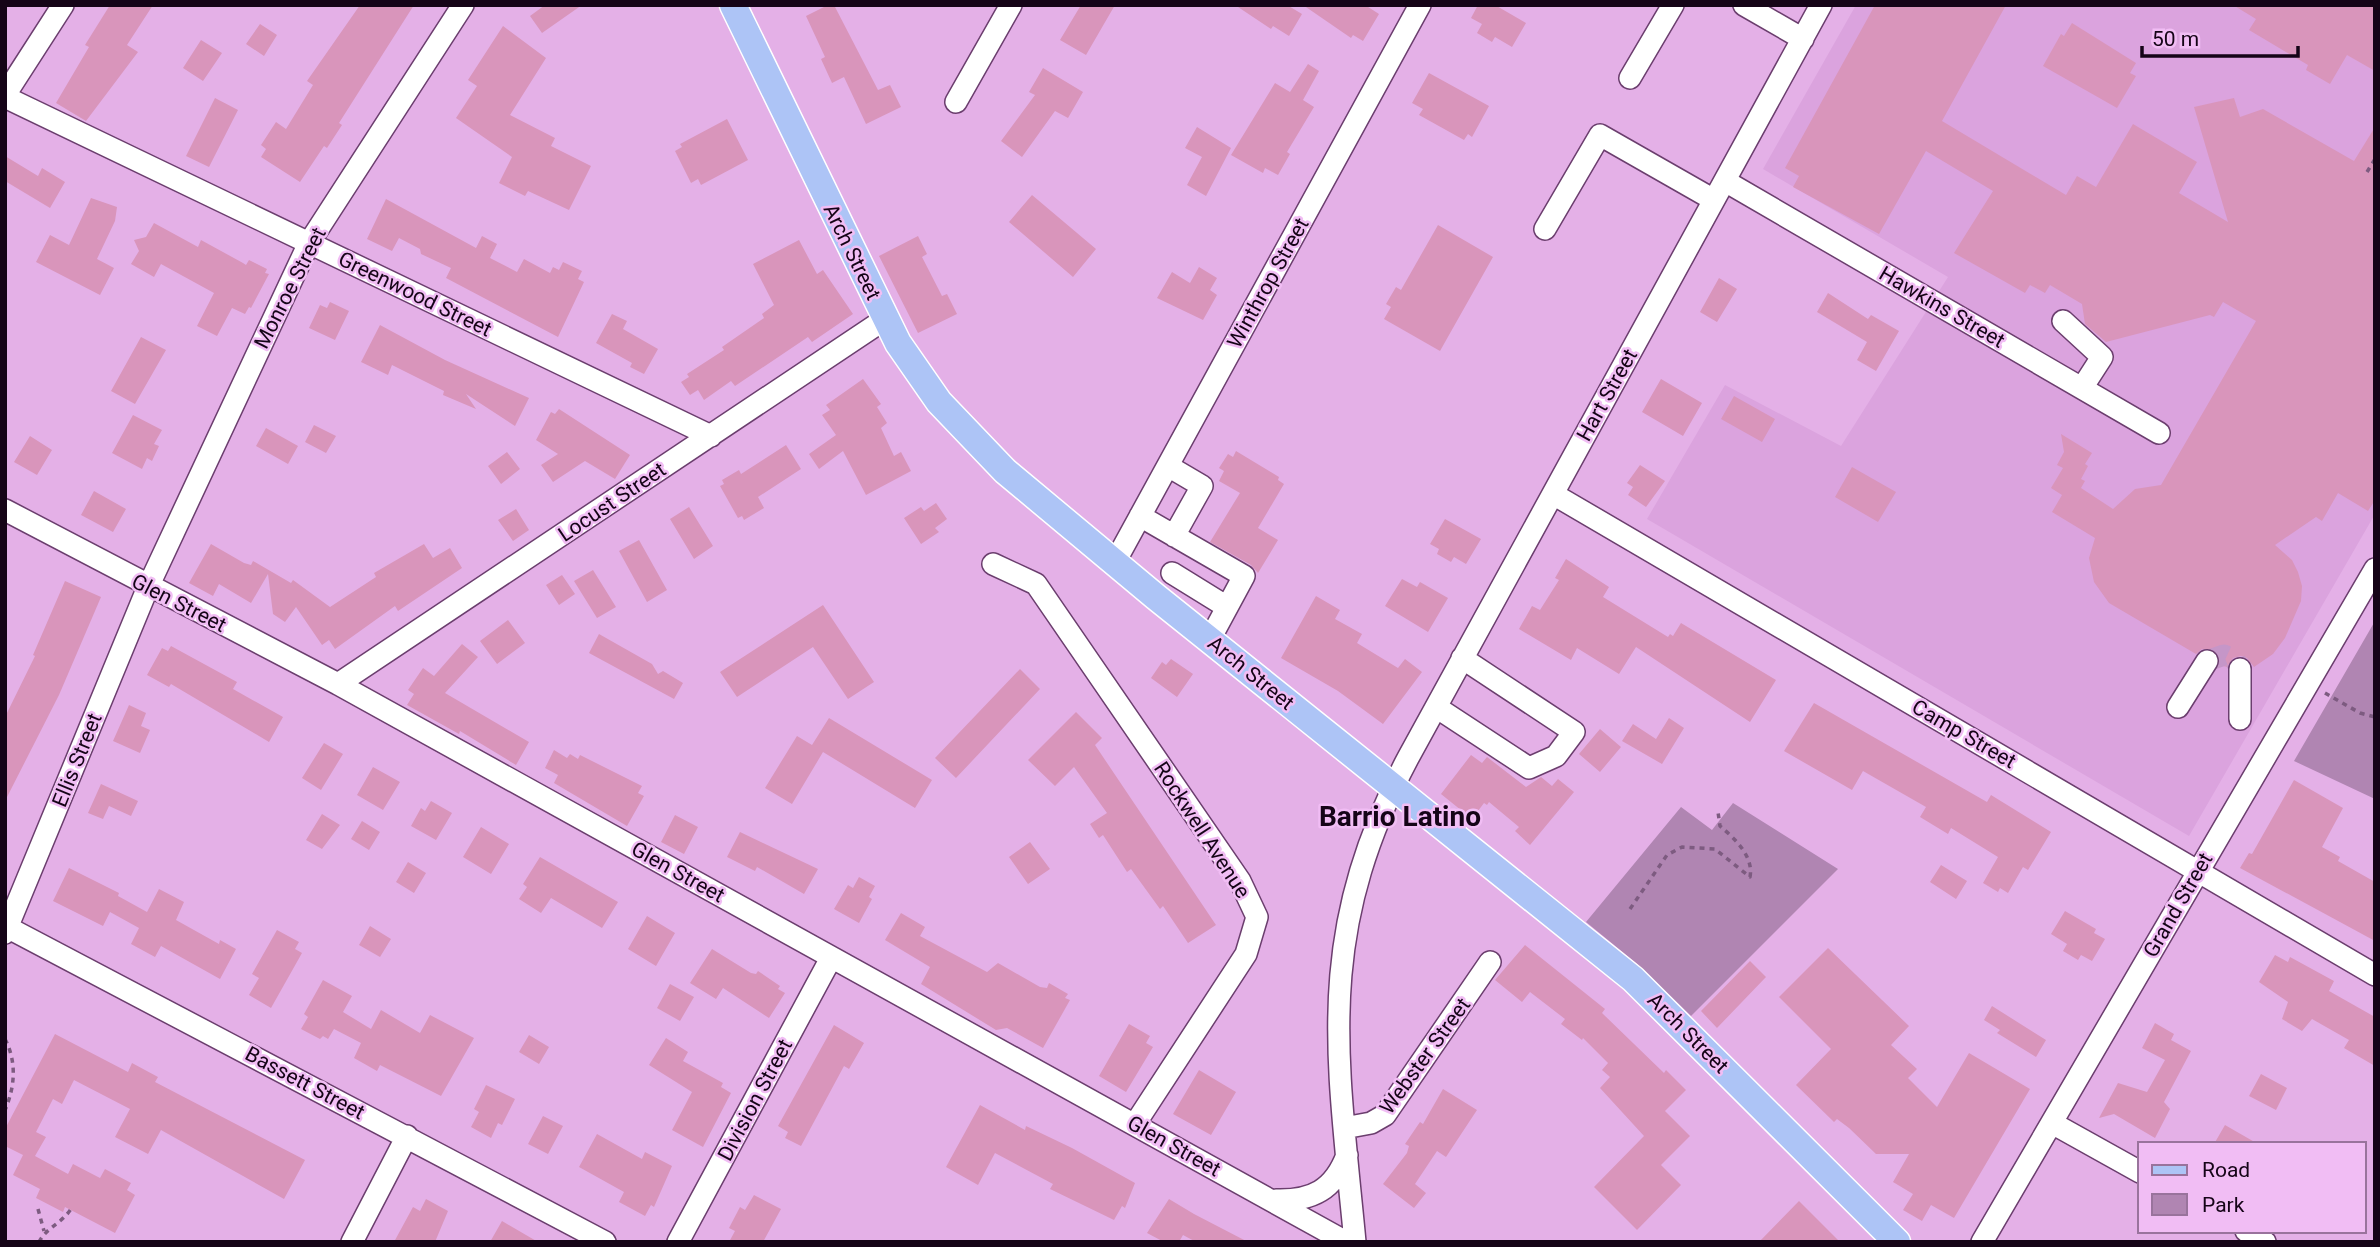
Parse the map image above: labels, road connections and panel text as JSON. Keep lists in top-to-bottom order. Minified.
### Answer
{"streets":{"main road":["Arch Street"],"street":["Winthrop Street","Monroe Street","Greenwood Street","Hawkins Street","Hart Street","Locust Street","Glen Street","Camp Street","Ellis Street","Rockwell Avenue","Grand Street","Webster Street","Bassett Street","Division Street"]},"crossings":[["Arch Street","Winthrop Street"],["Arch Street","Hart Street"],["Arch Street","Locust Street"],["Monroe Street","Greenwood Street"],["Monroe Street","Glen Street"],["Monroe Street","Ellis Street"],["Greenwood Street","Locust Street"],["Hawkins Street","Hart Street"],["Hart Street","Camp Street"],["Locust Street","Glen Street"],["Glen Street","Ellis Street"],["Glen Street","Rockwell Avenue"],["Glen Street","Division Street"],["Camp Street","Grand Street"],["Ellis Street","Bassett Street"]],"districts":["Barrio Latino"],"legend":["Road","Park"],"scale_bar":"50 m"}
